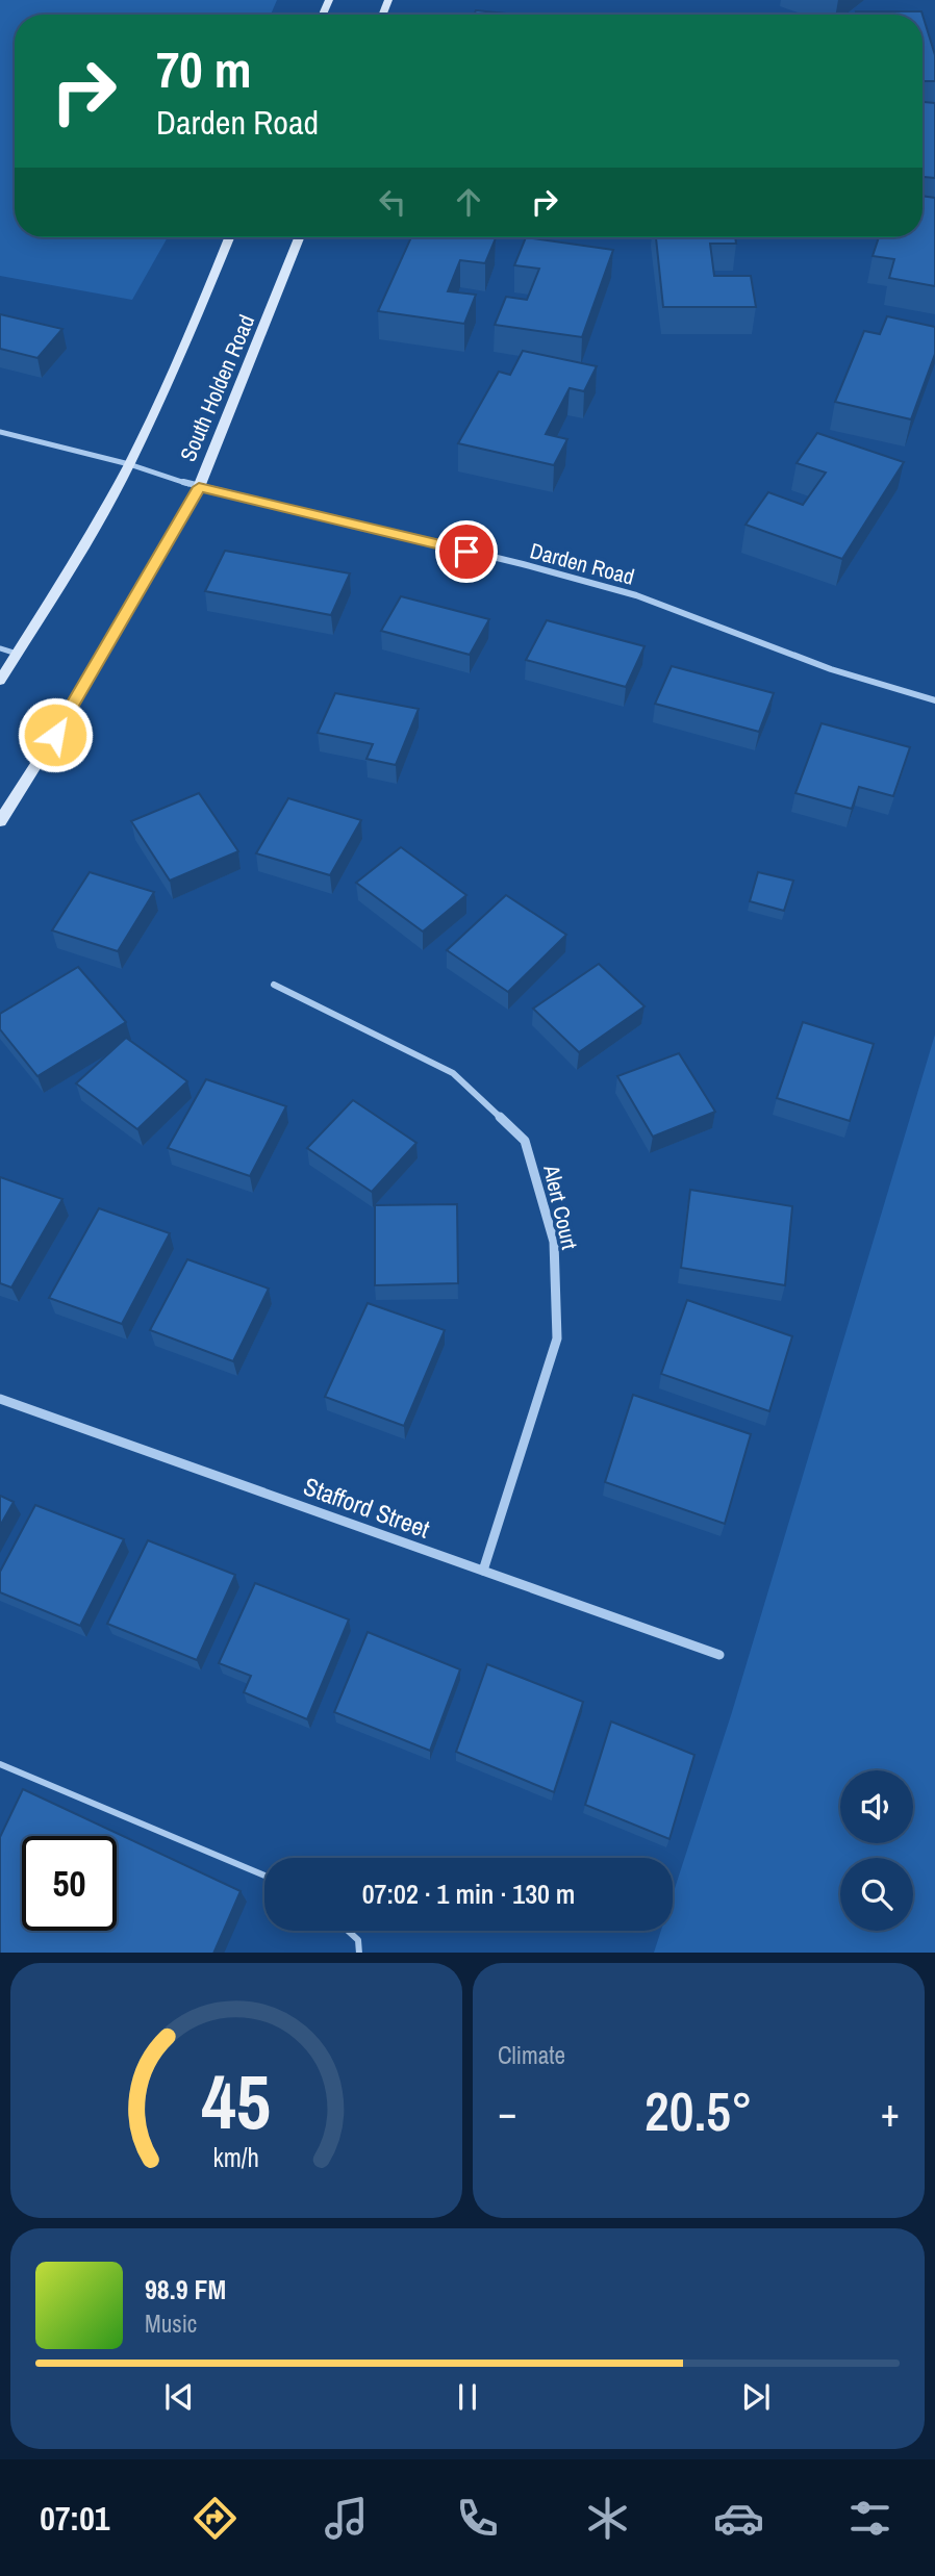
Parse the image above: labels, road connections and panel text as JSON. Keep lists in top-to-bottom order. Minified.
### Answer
{"streets":{"main road":["South Holden Road"],"street":["Darden Road","Alert Court","Stafford Street"]},"crossings":[["South Holden Road","Darden Road"],["Alert Court","Stafford Street"]],"page":{"turn":["70 m","Darden Road"],"limit":"50","trip":"07:02 · 1 min · 130 m","tile":"Climate","heat":["−","20.5°","+"],"song":["98.9 FM","Music"],"tabs":"07:01","gauge":["45","km/h"]}}
